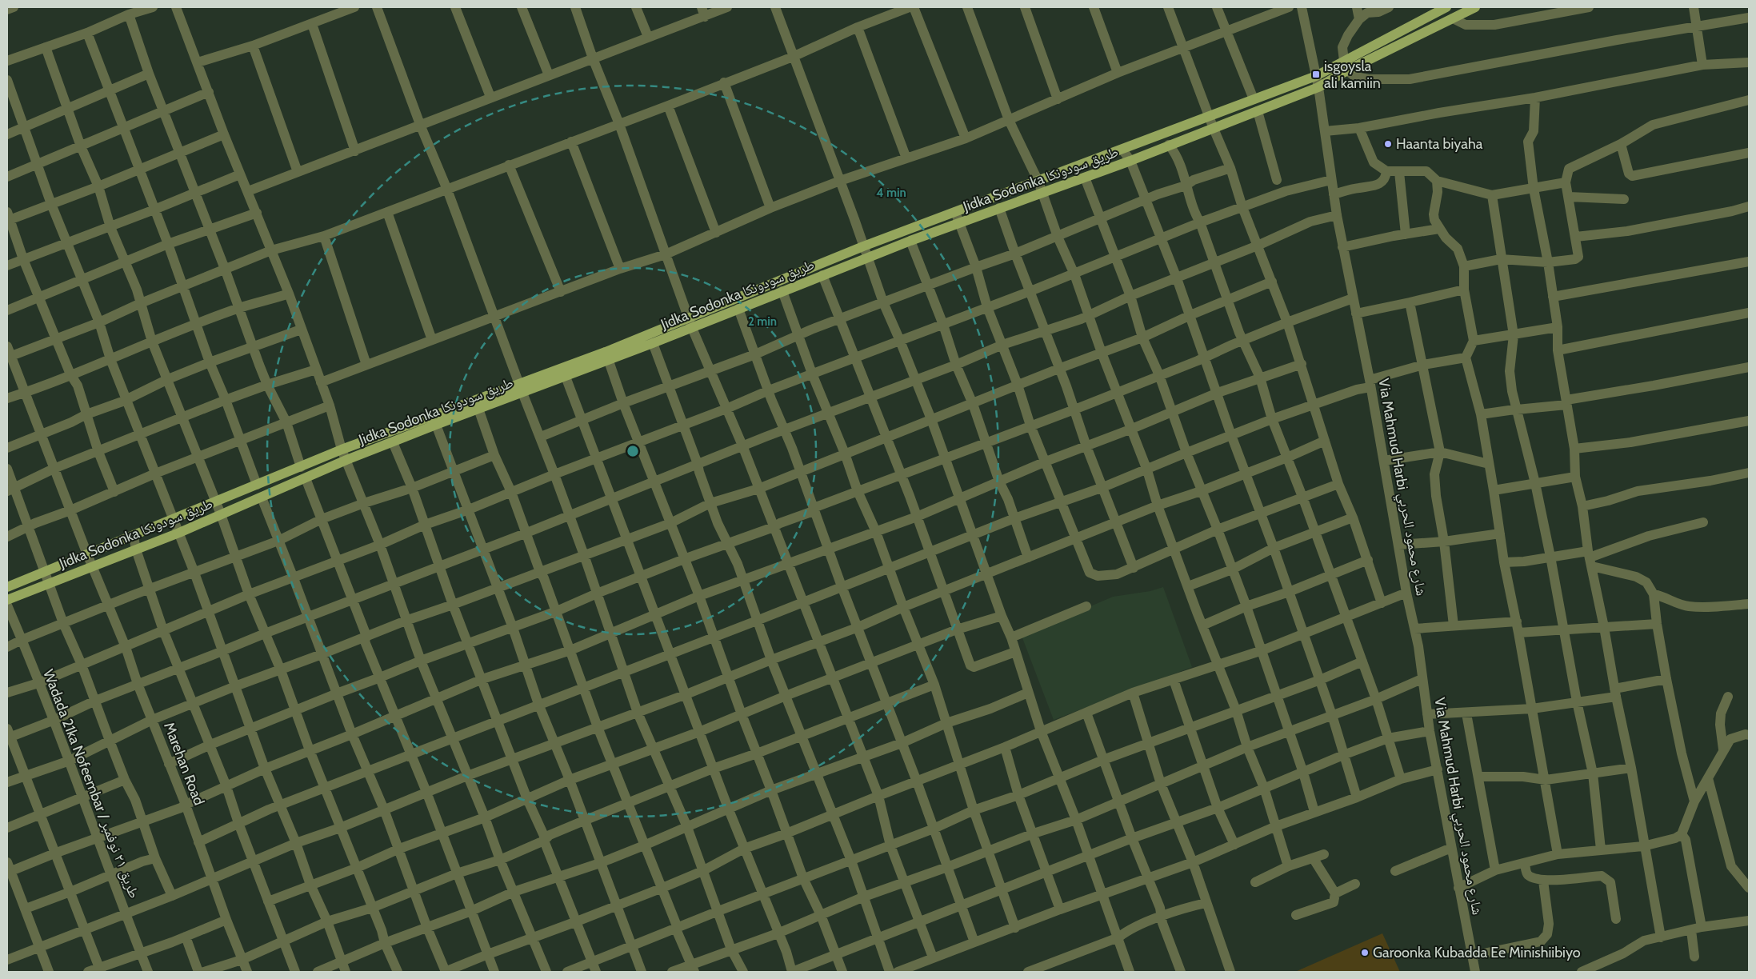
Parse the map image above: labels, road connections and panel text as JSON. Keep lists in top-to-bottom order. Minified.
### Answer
{"streets":{"main road":["Jidka Sodonka طريق سودونكا"],"street":["Via Mahmud Harbi شارع محمود الحربي","Marehan Road","Wadada 21ka Nofeembar / طريق ٢١ نوفمبر"]},"crossings":[["Jidka Sodonka طريق سودونكا","Via Mahmud Harbi شارع محمود الحربي"],["Jidka Sodonka طريق سودونكا","Marehan Road"]],"places":{"transit":["isgoysla ali kamiin"],"other":["Haanta biyaha","Garoonka Kubadda Ee Minishiibiyo"]},"rings":["4 min","2 min"]}
